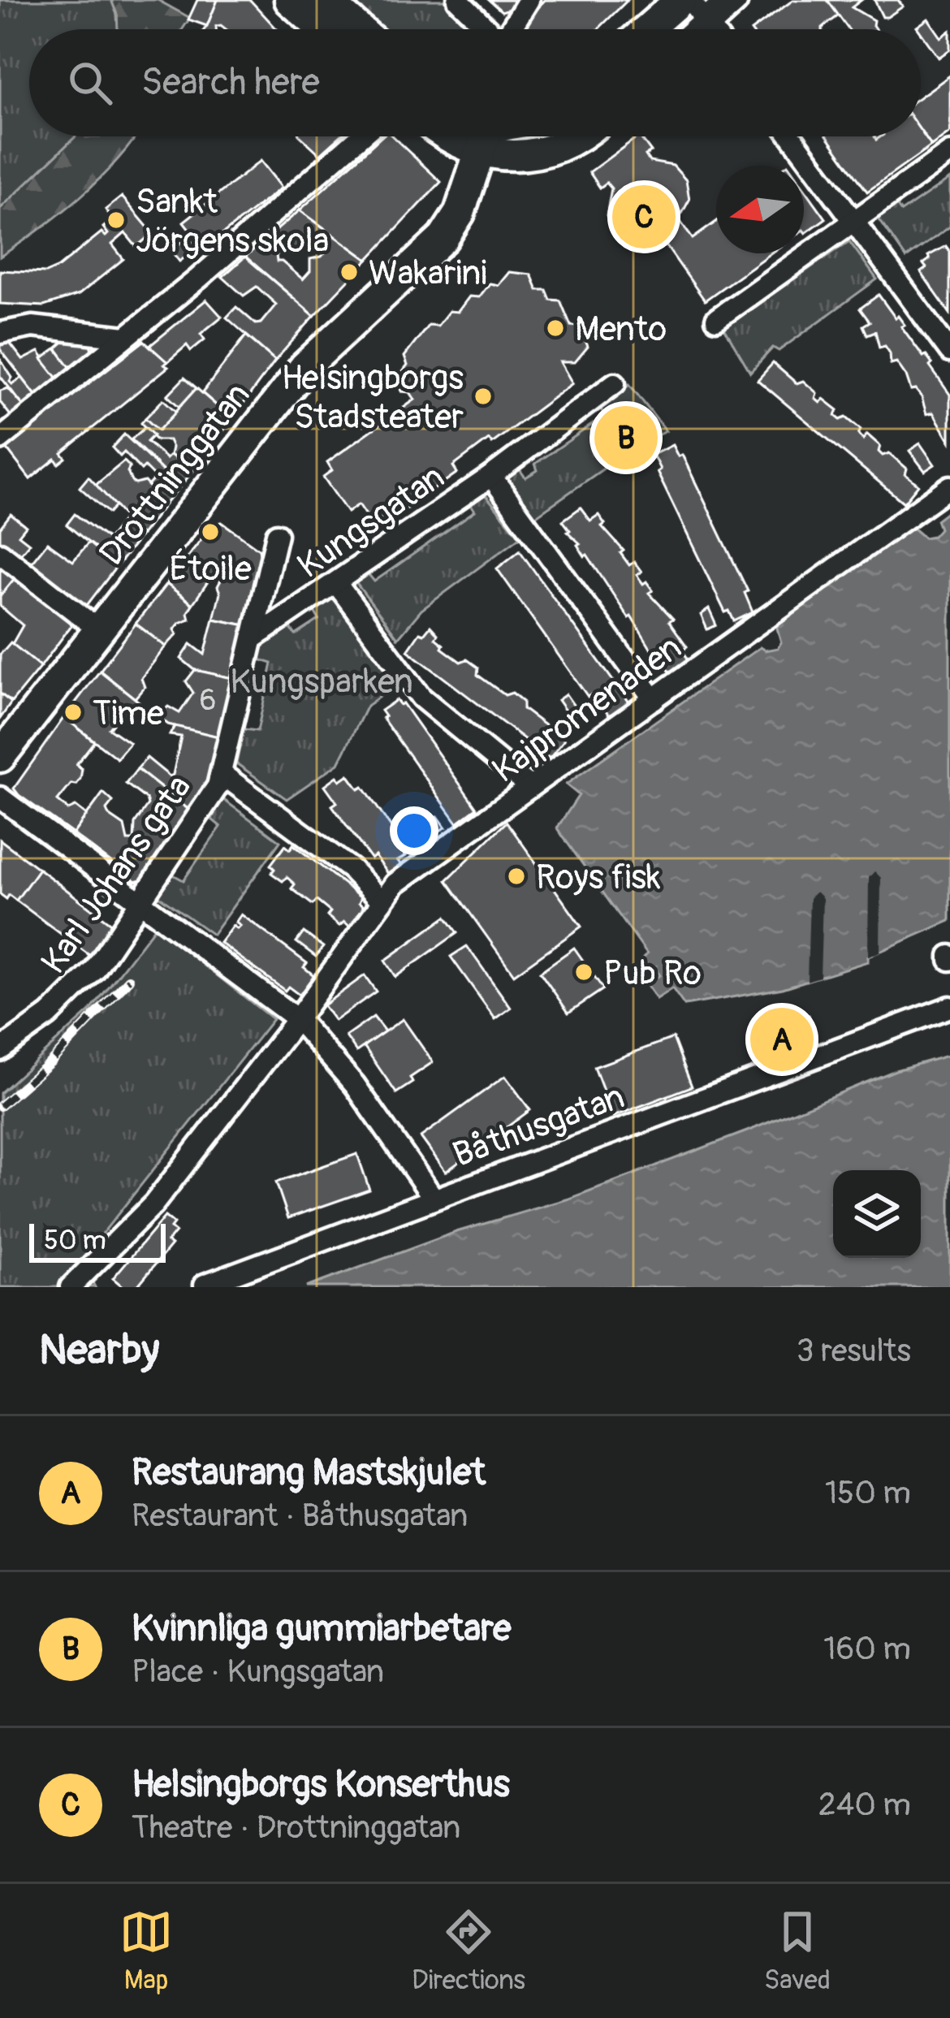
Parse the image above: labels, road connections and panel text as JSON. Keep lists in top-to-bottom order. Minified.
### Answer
{"streets":{"street":["Drottninggatan","Kungsgatan","Kajpromenaden","Karl Johans gata","Båthusgatan"]},"crossings":[["Kungsgatan","Karl Johans gata"],["Kajpromenaden","Båthusgatan"],["Karl Johans gata","Båthusgatan"]],"parks":["Kungsparken"],"places":["Sankt Jörgens skola","Wakarini","Mento","Helsingborgs Stadsteater","Étoile","Time","Roys fisk","Pub Ro"],"house_numbers":["6"],"scale_bar":"50 m","north":"left","page":{"search":"Search here","pins":["C","B","A"],"scale":"50 m","heading":["Nearby","3 results"],"list":[{"mark":"A","name":"Restaurang Mastskjulet","note":"Restaurant · Båthusgatan","value":"150 m"},{"mark":"B","name":"Kvinnliga gummiarbetare","note":"Place · Kungsgatan","value":"160 m"},{"mark":"C","name":"Helsingborgs Konserthus","note":"Theatre · Drottninggatan","value":"240 m"}],"nav":["Map","Directions","Saved"]}}
